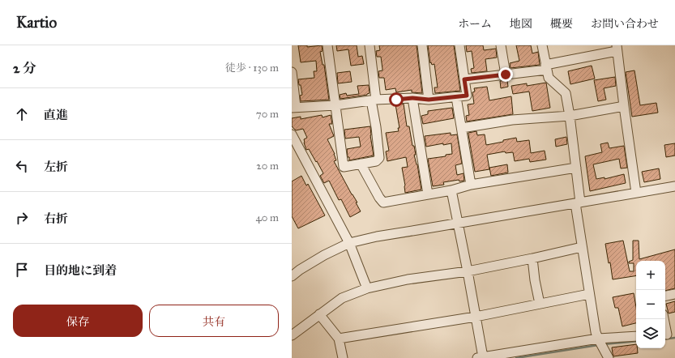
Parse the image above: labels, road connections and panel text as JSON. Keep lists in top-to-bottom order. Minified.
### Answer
{"page":{"header":"Kartio","nav":["ホーム","地図","概要","お問い合わせ"],"heading":["2 分","徒歩 · 130 m"],"list":[["直進","70 m"],["左折","20 m"],["右折","40 m"],"目的地に到着"],"map_buttons":["+","−"],"buttons":["保存","共有"]}}
